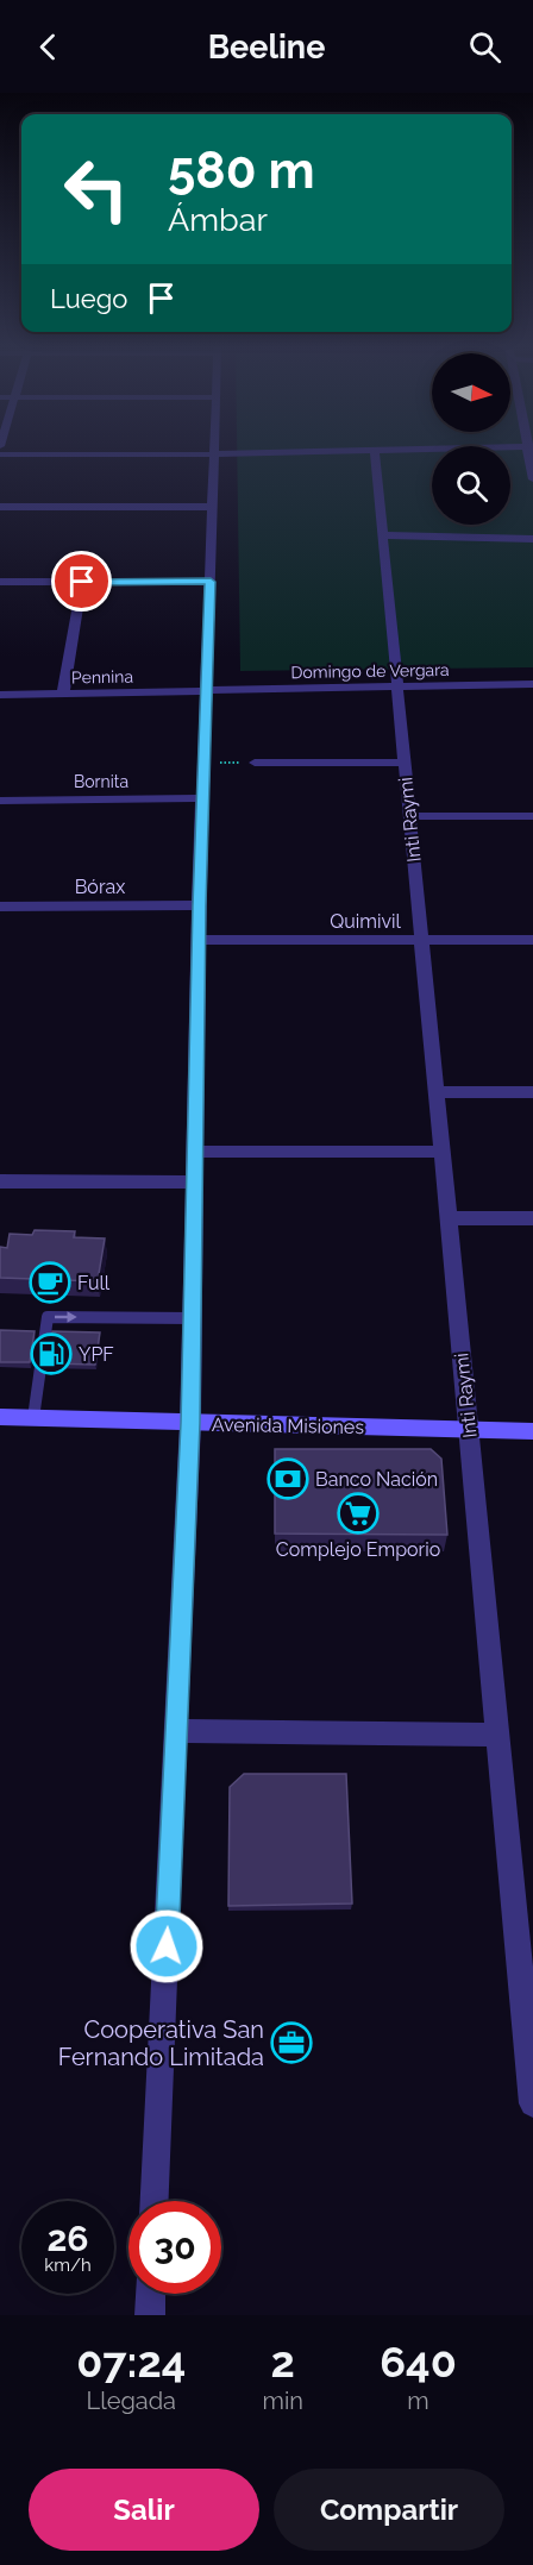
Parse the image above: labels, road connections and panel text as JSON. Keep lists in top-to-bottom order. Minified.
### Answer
{"streets":{"main road":["Avenida Misiones"],"street":["Domingo de Vergara","Pennina","Bornita","Inti Raymi","Bórax","Quimivil"]},"crossings":[["Domingo de Vergara","Pennina"],["Domingo de Vergara","Inti Raymi"],["Inti Raymi","Quimivil"],["Inti Raymi","Avenida Misiones"]],"places":{"cafe":["Full"],"fuel station":["YPF"],"bank":["Banco Nación"],"supermarket":["Complejo Emporio"],"office":["Cooperativa San Fernando Limitada"]},"north":"right","page":{"header":"Beeline","turn":["580 m","Ámbar"],"then":"Luego","speed":"26 km/h","limit":"30","eta":["07:24","Llegada","2","min","640","m"],"buttons":["Salir","Compartir"]}}
